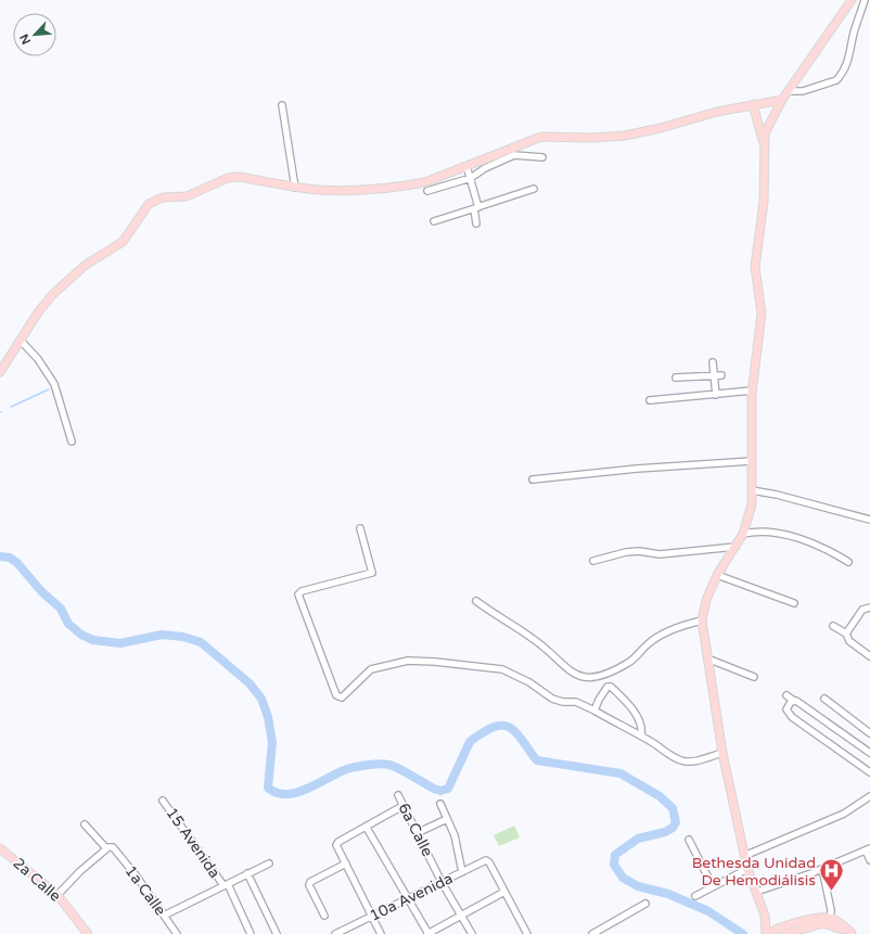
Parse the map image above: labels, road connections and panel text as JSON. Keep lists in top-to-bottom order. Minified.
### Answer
{"streets":{"main road":["2a Calle"],"street":["6a Calle","15 Avenida","1a Calle","10a Avenida"]},"crossings":[["6a Calle","10a Avenida"]],"places":{"hospital":["Bethesda Unidad De Hemodiálisis"]},"north":"bottom left"}
